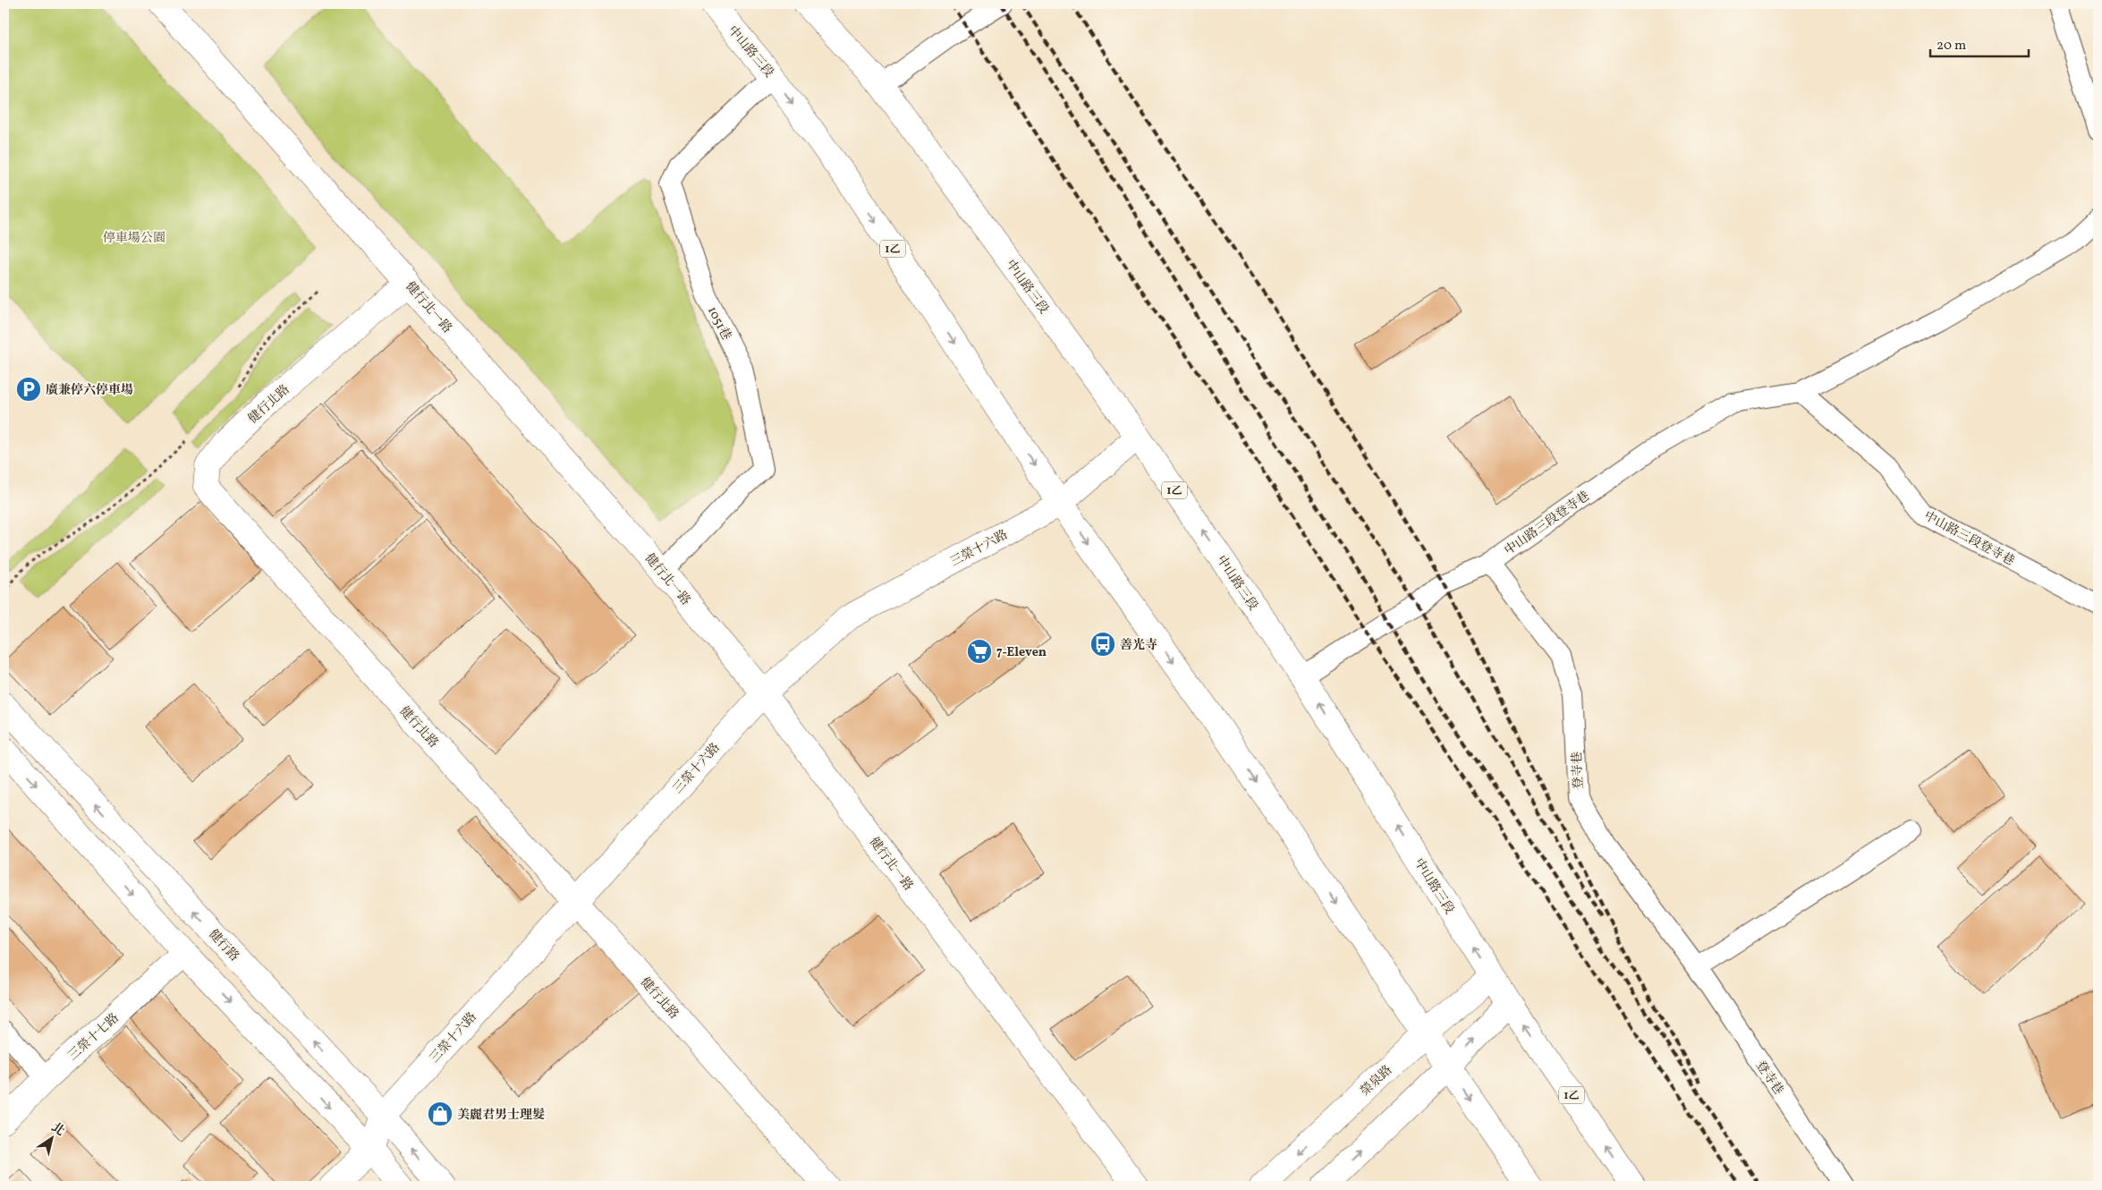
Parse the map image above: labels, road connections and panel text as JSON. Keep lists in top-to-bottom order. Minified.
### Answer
{"streets":{"street":["中山路三段","1乙","健行北一路","健行北路","三榮十六路","健行路","三榮十七路","榮泉路"],"lane":["1051巷","中山路三段登寺巷","登寺巷"]},"crossings":[["中山路三段","1051巷"],["中山路三段","中山路三段登寺巷"],["中山路三段","三榮十六路"],["中山路三段","榮泉路"],["健行北一路","1051巷"],["健行北一路","健行北路"],["健行北一路","三榮十六路"],["健行北路","三榮十六路"],["中山路三段登寺巷","登寺巷"],["三榮十六路","健行路"]],"parks":["停車場公園"],"places":{"parking":["廣兼停六停車場"],"bus stop":["善光寺"],"supermarket":["7-Eleven"],"shop":["美麗君男士理髮"]},"scale_bar":"20 m","north":"top right"}
